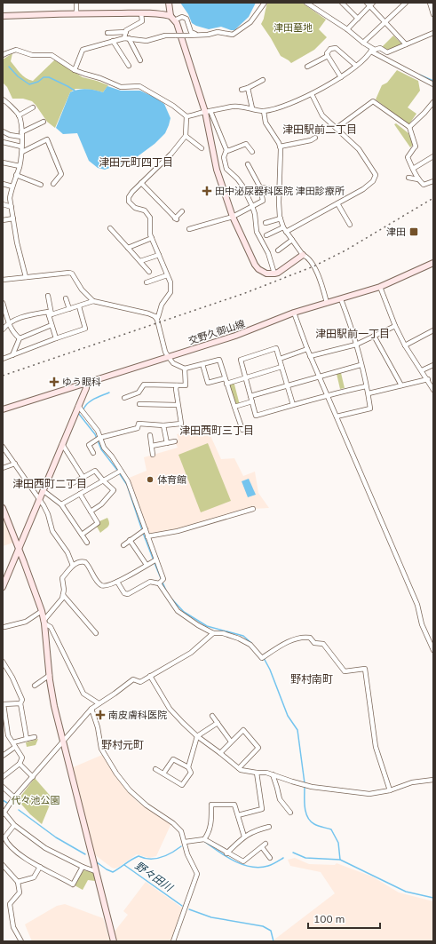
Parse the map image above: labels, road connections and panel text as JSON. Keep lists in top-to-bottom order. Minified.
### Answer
{"streets":{"street":["交野久御山線"]},"districts":["津田駅前二丁目","津田元町四丁目","津田駅前一丁目","津田西町三丁目","津田西町二丁目","野村南町","野村元町"],"water":["野々田川"],"parks":["津田墓地","代々池公園"],"places":{"health":["田中泌尿器科医院 津田診療所","ゆう眼科","南皮膚科医院"],"transit":["津田"],"other":["体育館"]},"scale_bar":"100 m"}
